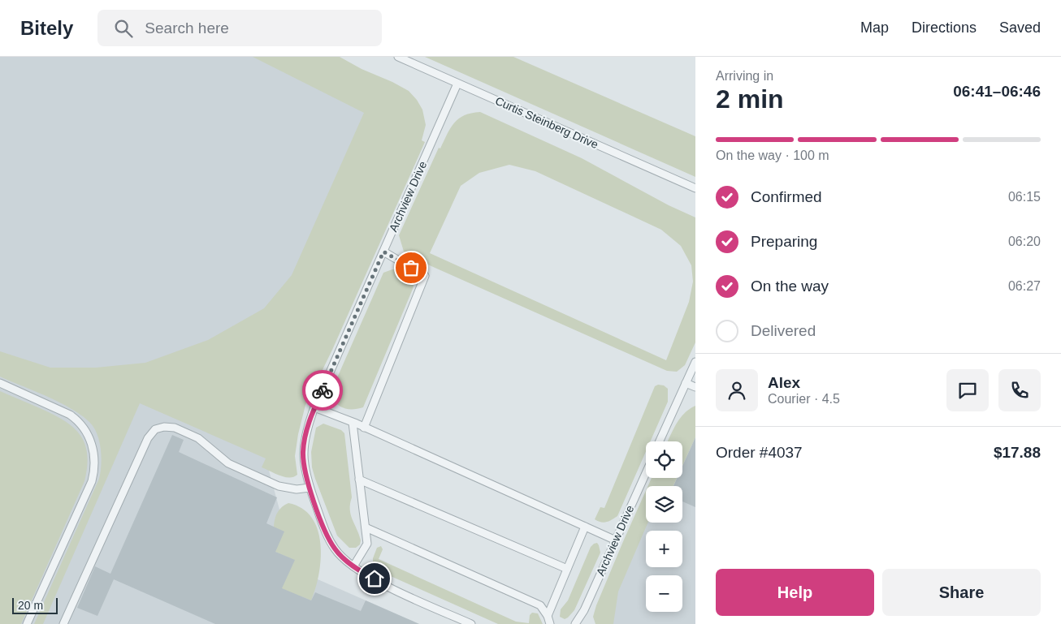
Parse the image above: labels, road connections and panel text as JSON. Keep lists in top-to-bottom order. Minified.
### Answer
{"streets":{"lane":["Curtis Steinberg Drive","Archview Drive"]},"crossings":[["Curtis Steinberg Drive","Archview Drive"]],"scale_bar":"20 m","page":{"header":"Bitely","search":"Search here","nav":["Map","Directions","Saved"],"heading":["2 min","Arriving in","06:41–06:46"],"panel":["Alex","Courier · 4.5","Order #4037","$17.88"],"bar":"On the way · 100 m","list":[["Confirmed","06:15"],["Preparing","06:20"],["On the way","06:27"],"Delivered"],"map_buttons":["+","−"],"buttons":["Help","Share"],"scale":"20 m"}}
